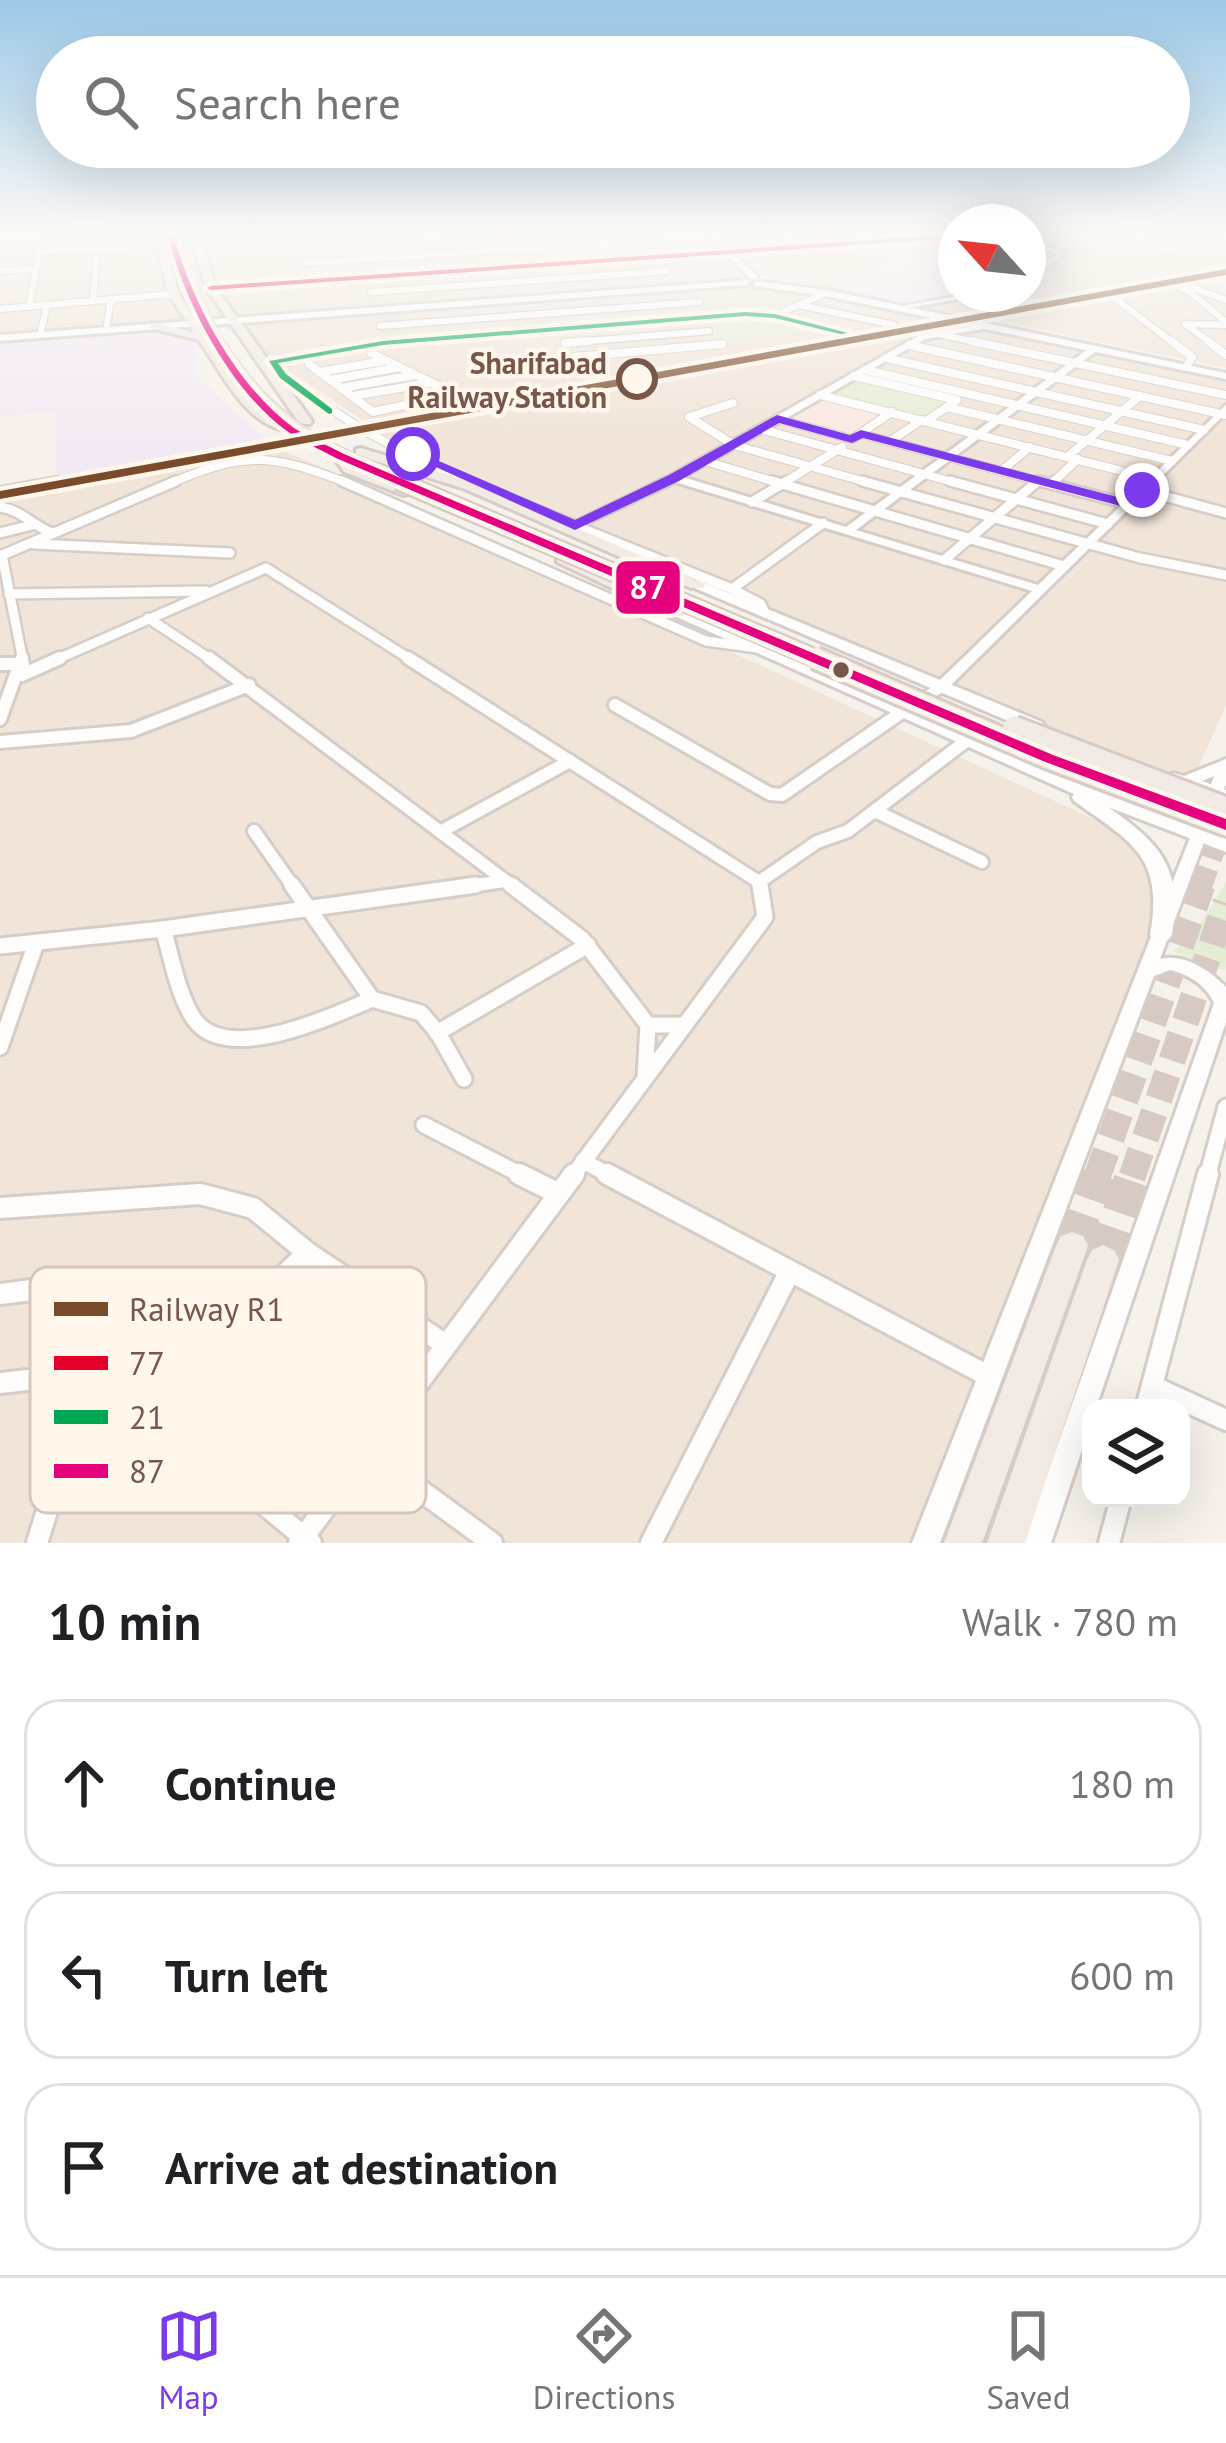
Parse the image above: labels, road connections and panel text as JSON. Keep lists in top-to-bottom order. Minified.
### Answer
{"places":["Sharifabad Railway Station"],"lines":["rail line R1","transit line 87","transit line 21"],"legend":["Railway R1","77","21","87"],"north":"top left","page":{"search":"Search here","heading":["10 min","Walk · 780 m"],"list":[["Continue","180 m"],["Turn left","600 m"],"Arrive at destination"],"nav":["Map","Directions","Saved"]}}
